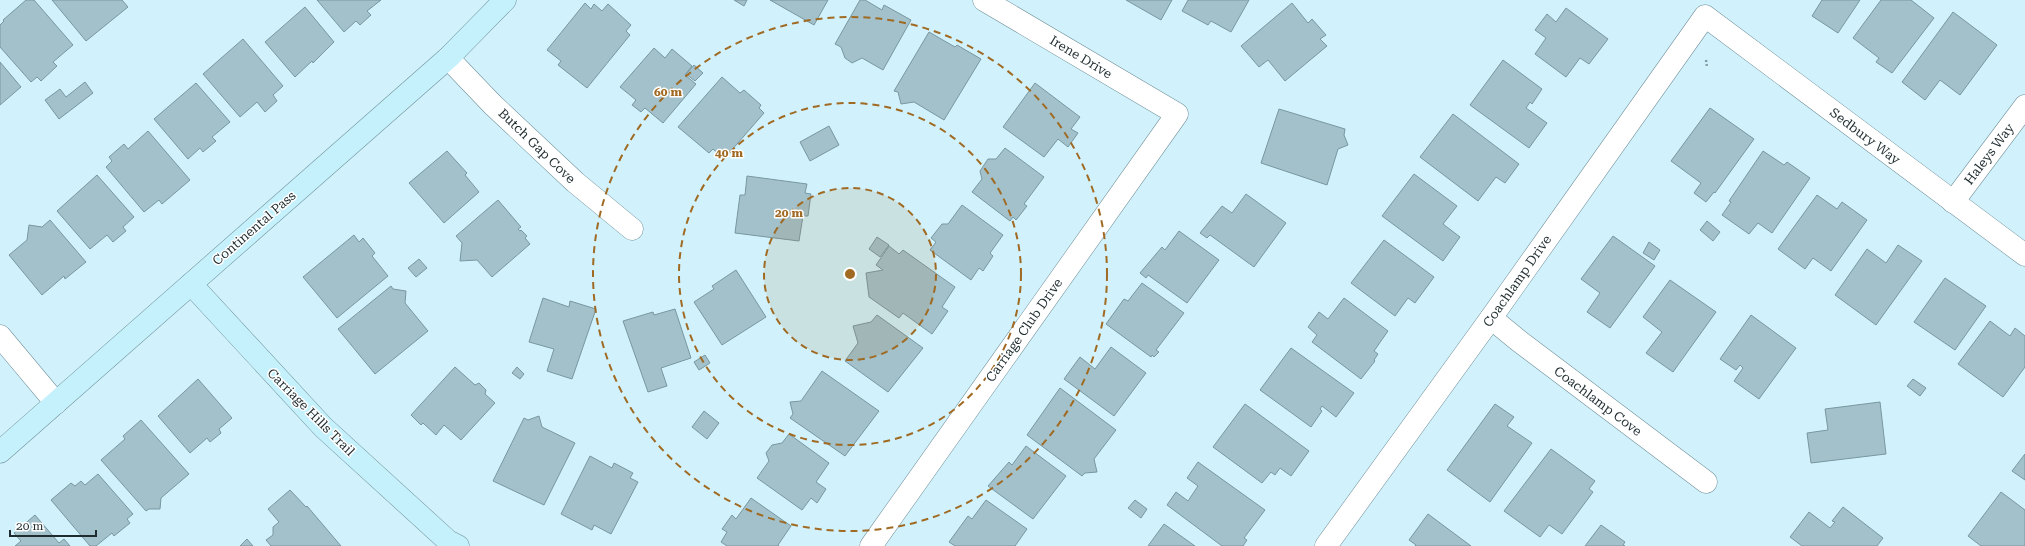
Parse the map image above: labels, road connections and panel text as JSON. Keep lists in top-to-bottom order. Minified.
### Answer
{"streets":{"street":["Irene Drive","Sedbury Way","Butch Gap Cove","Haleys Way","Continental Pass","Coachlamp Drive","Carriage Club Drive","Coachlamp Cove","Carriage Hills Trail"]},"crossings":[["Irene Drive","Carriage Club Drive"],["Sedbury Way","Haleys Way"],["Sedbury Way","Coachlamp Drive"],["Butch Gap Cove","Continental Pass"],["Continental Pass","Carriage Hills Trail"],["Coachlamp Drive","Coachlamp Cove"]],"scale_bar":"20 m","rings":["60 m","40 m","20 m"]}
